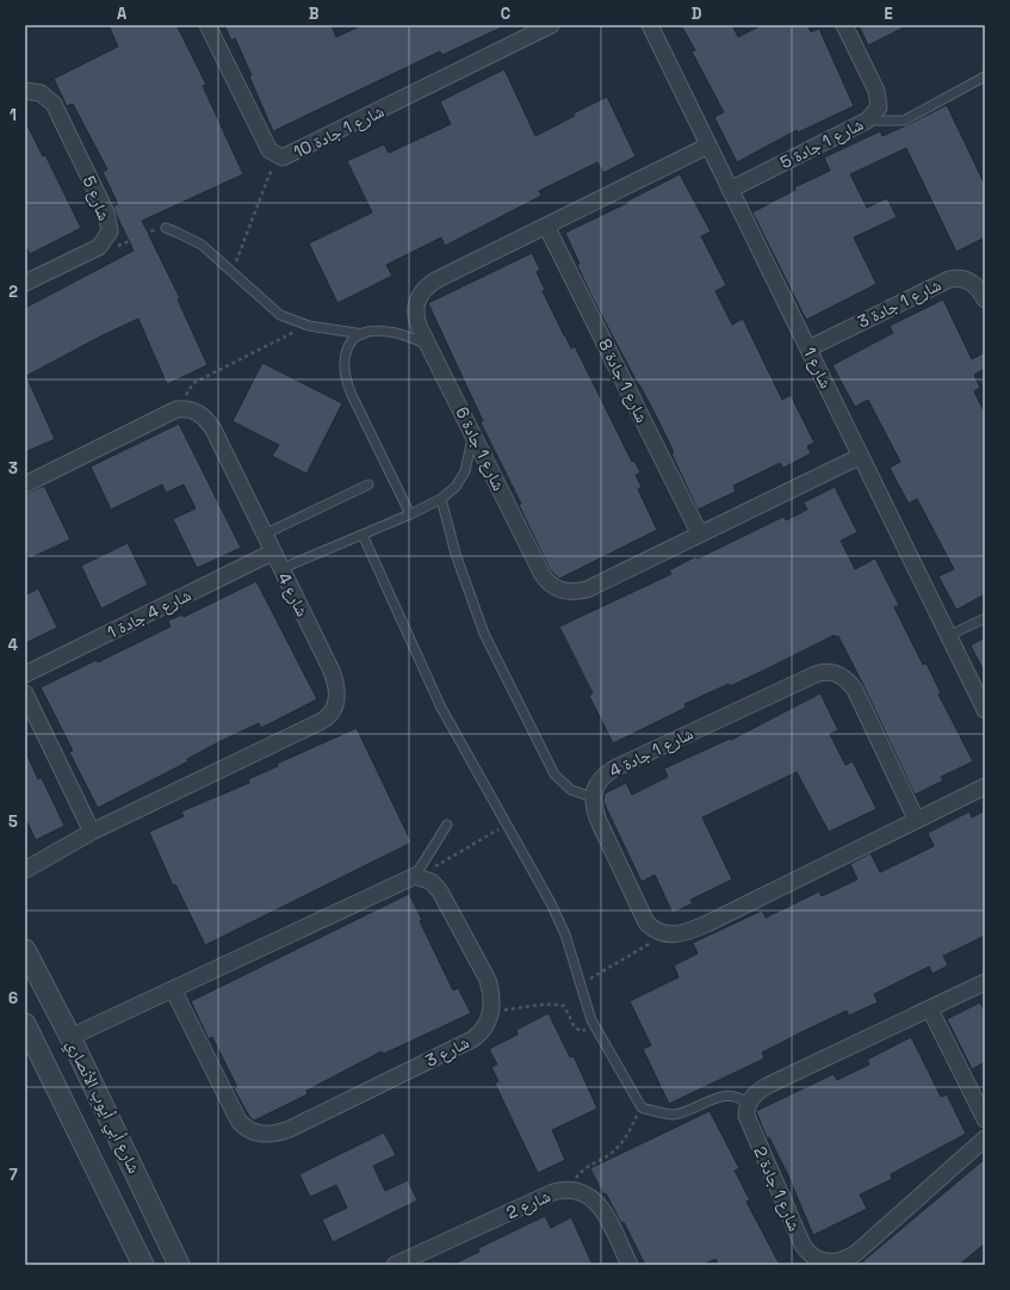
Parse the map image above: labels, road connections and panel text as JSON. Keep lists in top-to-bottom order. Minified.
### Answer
{"streets":{"street":["شارع 1 جادة 10","شارع 1 جادة 5","شارع 5","شارع 1 جادة 3","شارع 1","شارع 1 جادة 8","شارع 1 جادة 6","شارع 4","شارع 4 جادة 1","شارع 1 جادة 4","شارع 3","شارع أبي أيوب الأنصاري","شارع 1 جادة 2","شارع 2"]},"crossings":[["شارع 1 جادة 5","شارع 1"],["شارع 1 جادة 3","شارع 1"],["شارع 1","شارع 1 جادة 6"],["شارع 1 جادة 8","شارع 1 جادة 6"],["شارع 4","شارع 4 جادة 1"]],"grid":{"columns":["A","B","C","D","E"],"rows":["1","2","3","4","5","6","7"]}}
